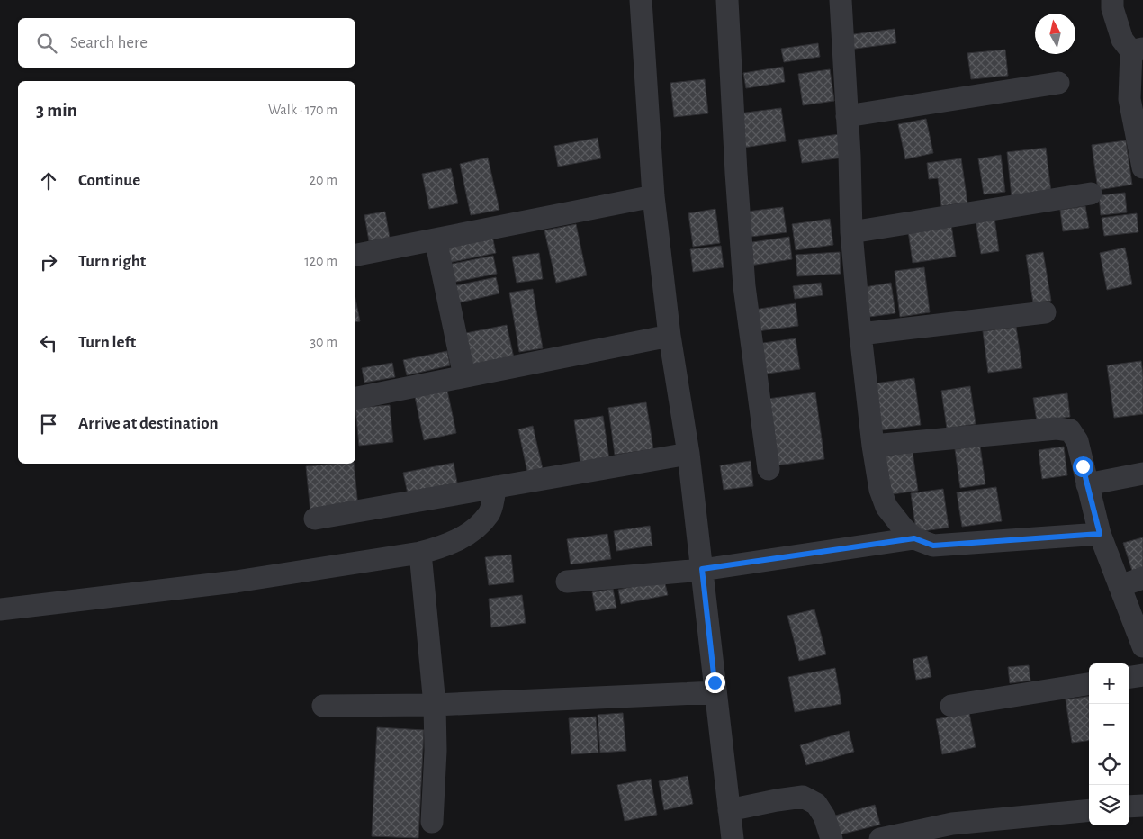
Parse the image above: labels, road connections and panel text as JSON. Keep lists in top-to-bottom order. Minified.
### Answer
{"north":"top","page":{"search":"Search here","heading":["3 min","Walk · 170 m"],"list":[["Continue","20 m"],["Turn right","120 m"],["Turn left","30 m"],"Arrive at destination"],"map_buttons":["+","−"]}}
